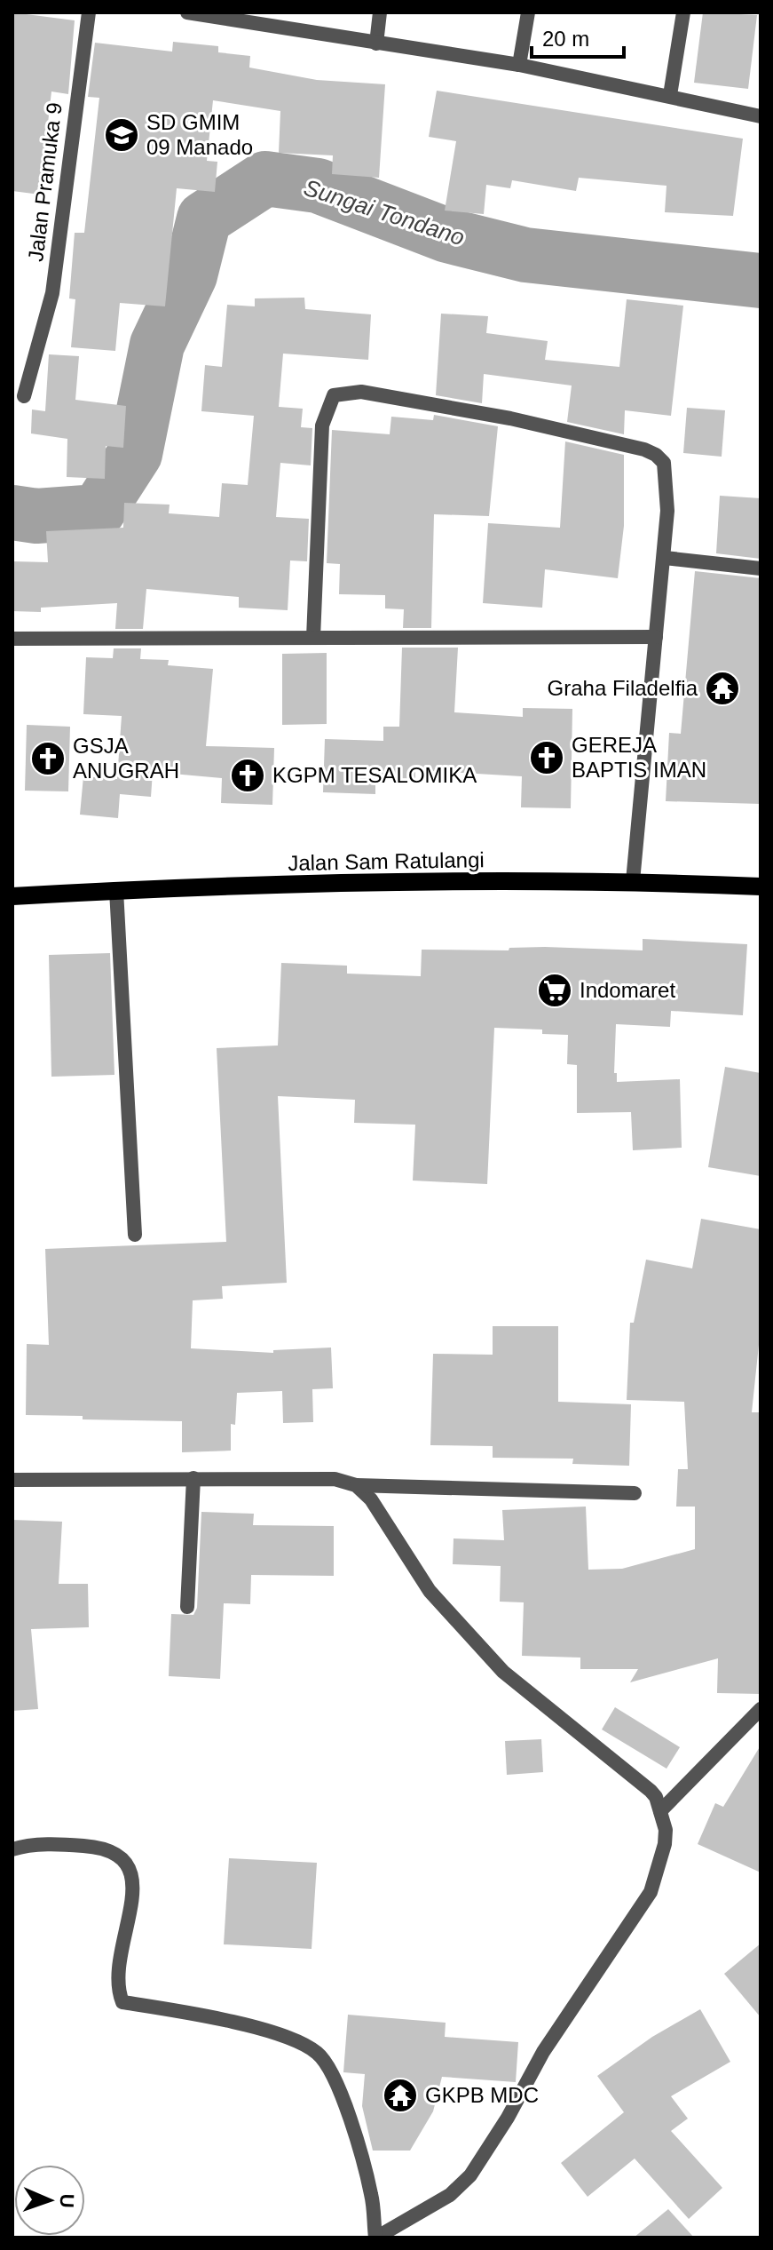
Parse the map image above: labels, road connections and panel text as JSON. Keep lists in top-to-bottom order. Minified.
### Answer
{"streets":{"main road":["Jalan Sam Ratulangi"],"street":["Jalan Pramuka 9"]},"water":["Sungai Tondano"],"places":{"school or university":["SD GMIM 09 Manado"],"temple":["Graha Filadelfia","GKPB MDC"],"church":["GEREJA BAPTIS IMAN","GSJA ANUGRAH","KGPM TESALOMIKA"],"supermarket":["Indomaret"]},"scale_bar":"20 m","north":"right"}
